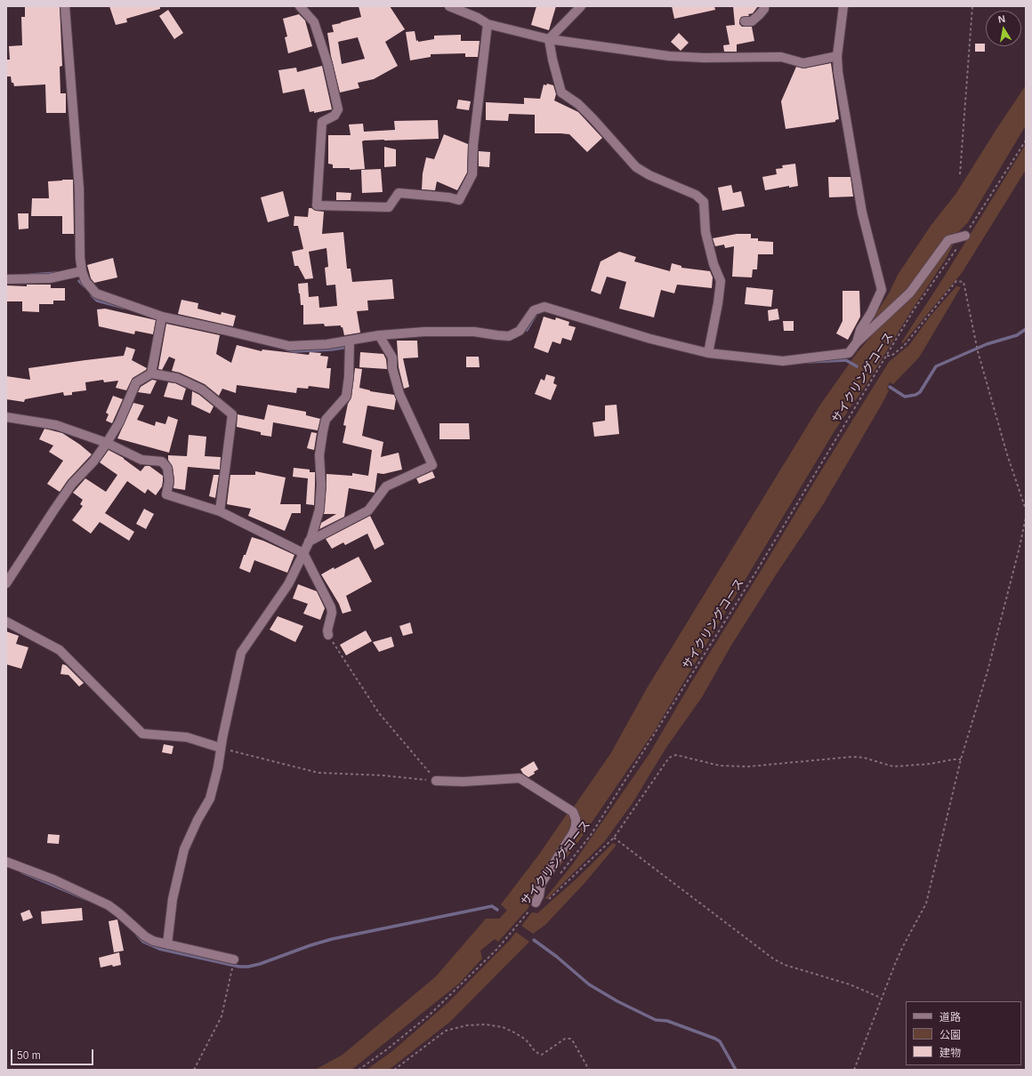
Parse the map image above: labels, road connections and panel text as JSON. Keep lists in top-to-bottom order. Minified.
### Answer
{"streets":{"path":["サイクリングコース"]},"legend":["道路","公園","建物"],"scale_bar":"50 m","north":"top"}
